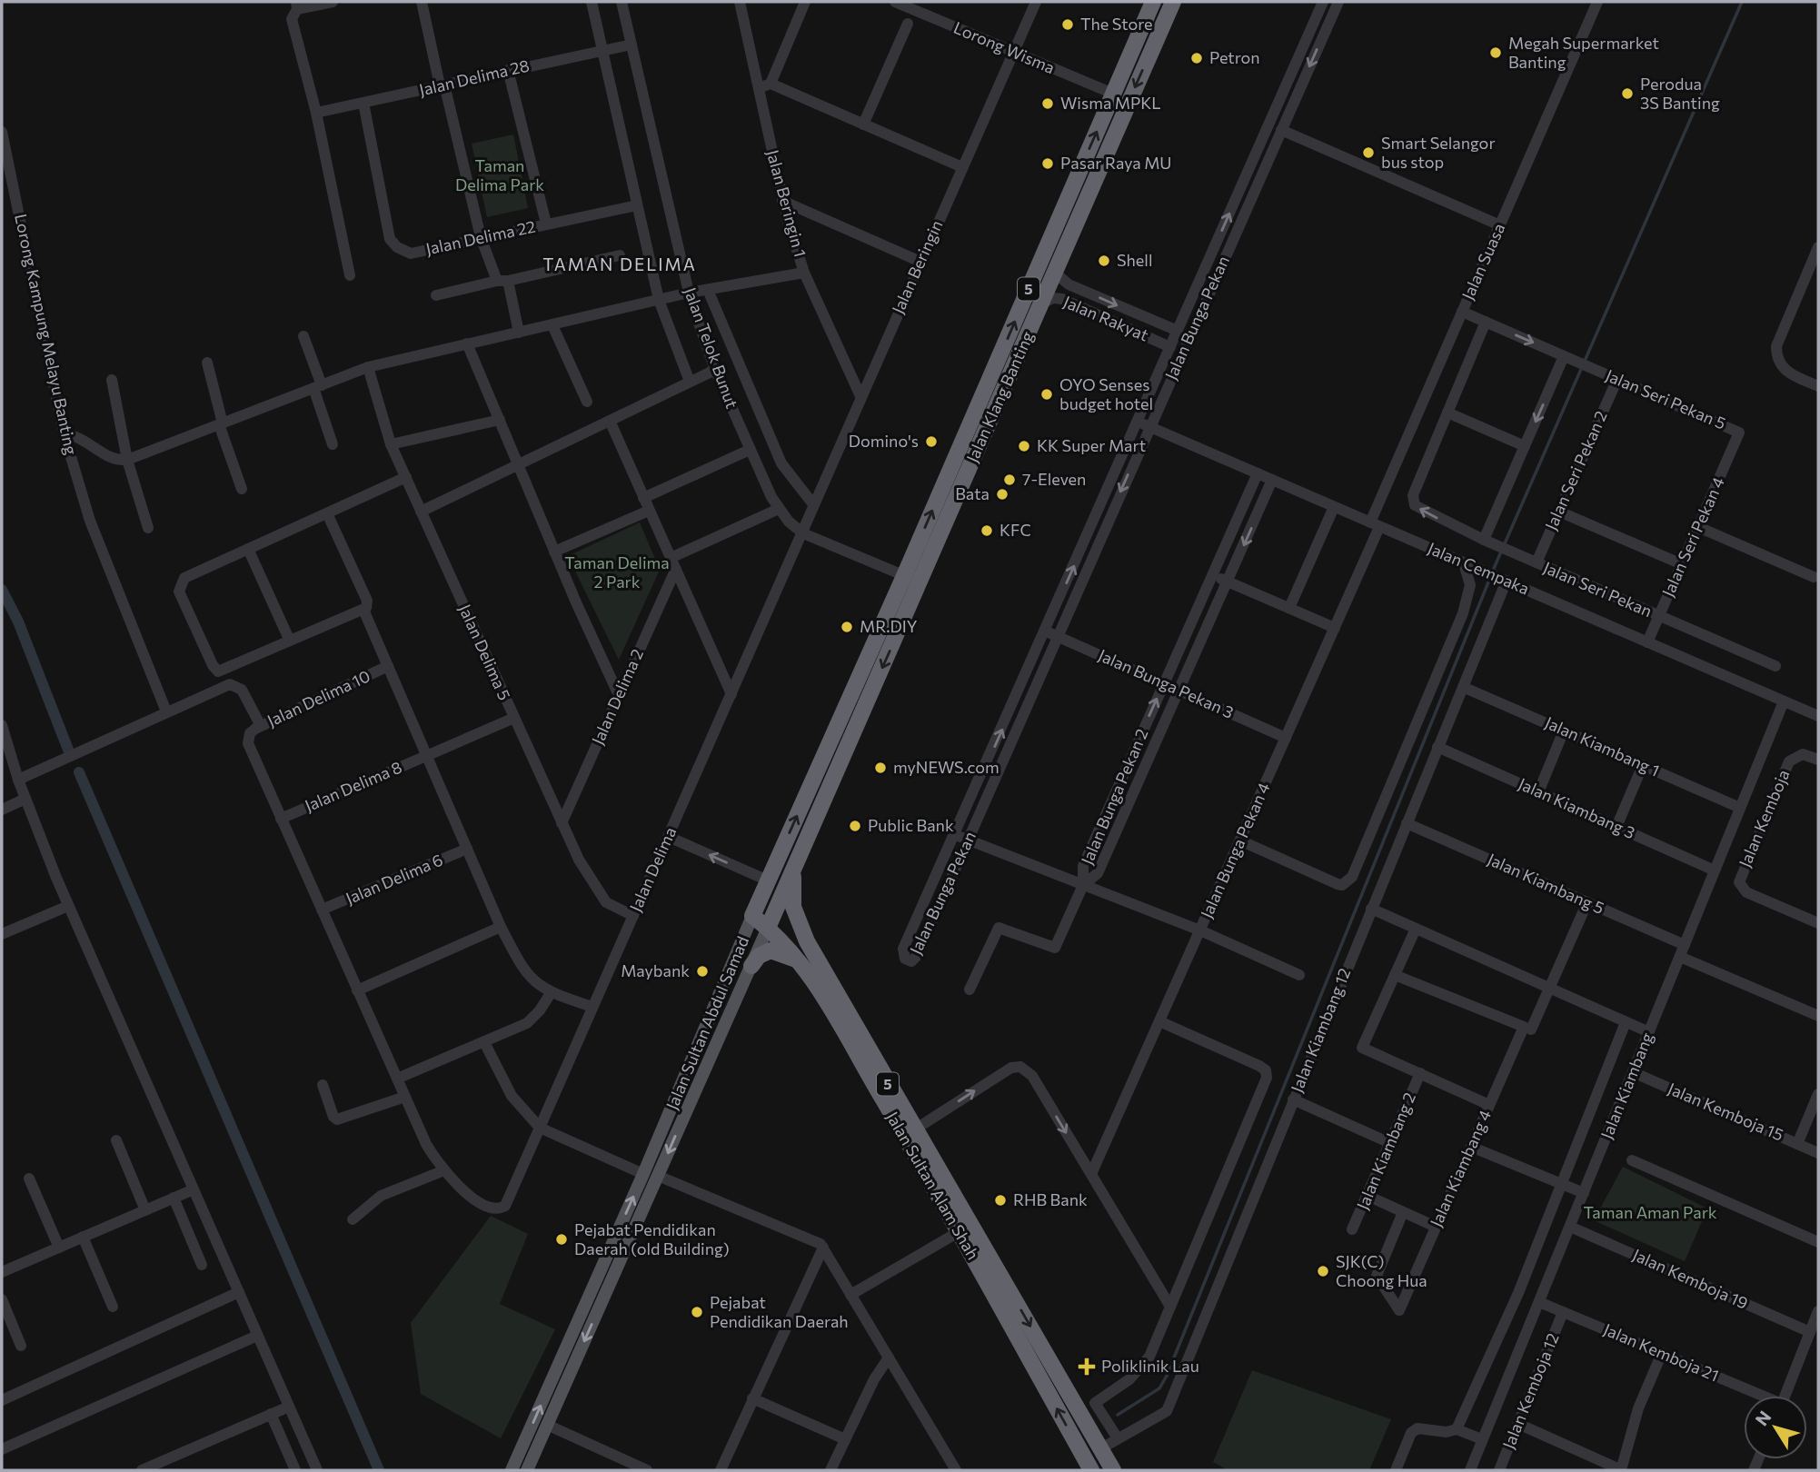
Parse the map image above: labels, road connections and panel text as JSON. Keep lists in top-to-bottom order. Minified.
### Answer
{"streets":{"highway":["5","Jalan Klang Banting","Jalan Sultan Abdul Samad","Jalan Sultan Alam Shah"],"street":["Lorong Wisma","Jalan Delima 28","Jalan Beringin 1","Jalan Delima 22","Jalan Suasa","Jalan Beringin","Jalan Bunga Pekan","Jalan Rakyat","Lorong Kampung Melayu Banting","Jalan Telok Bunut","Jalan Seri Pekan 5","Jalan Seri Pekan 2","Jalan Seri Pekan 4","Jalan Cempaka","Jalan Seri Pekan","Jalan Delima 5","Jalan Bunga Pekan 3","Jalan Delima 2","Jalan Delima 10","Jalan Kiambang 1","Jalan Delima 8","Jalan Bunga Pekan 2","Jalan Kiambang 3","Jalan Kemboja","Jalan Bunga Pekan 4","Jalan Delima","Jalan Delima 6","Jalan Kiambang 5","Jalan Kiambang 12","Jalan Kiambang","Jalan Kemboja 15","Jalan Kiambang 2","Jalan Kiambang 4","Jalan Kemboja 19","Jalan Kemboja 21","Jalan Kemboja 12"]},"crossings":[["Lorong Wisma","Jalan Beringin"],["Lorong Wisma","Jalan Klang Banting"],["Jalan Delima 28","Jalan Delima 22"],["Jalan Delima 28","Jalan Telok Bunut"],["Jalan Beringin 1","Jalan Beringin"],["Jalan Suasa","Jalan Seri Pekan 5"],["Jalan Suasa","Jalan Cempaka"],["Jalan Suasa","Jalan Bunga Pekan 4"],["Jalan Beringin","Jalan Telok Bunut"],["Jalan Beringin","Jalan Delima"],["5","Jalan Sultan Abdul Samad"],["5","Jalan Sultan Alam Shah"],["Jalan Bunga Pekan","Jalan Rakyat"],["Jalan Bunga Pekan","Jalan Cempaka"],["Jalan Bunga Pekan","Jalan Bunga Pekan 3"],["Jalan Rakyat","Jalan Klang Banting"],["Jalan Telok Bunut","Jalan Klang Banting"],["Jalan Telok Bunut","Jalan Delima"],["Jalan Telok Bunut","Jalan Sultan Abdul Samad"],["Jalan Klang Banting","Jalan Sultan Abdul Samad"],["Jalan Seri Pekan 5","Jalan Seri Pekan 2"],["Jalan Seri Pekan 5","Jalan Seri Pekan 4"],["Jalan Seri Pekan 5","Jalan Seri Pekan"],["Jalan Seri Pekan 2","Jalan Seri Pekan"],["Jalan Seri Pekan 4","Jalan Cempaka"],["Jalan Seri Pekan 4","Jalan Seri Pekan"],["Jalan Cempaka","Jalan Bunga Pekan 2"],["Jalan Cempaka","Jalan Bunga Pekan 4"],["Jalan Cempaka","Jalan Kiambang 12"],["Jalan Cempaka","Jalan Kiambang"],["Jalan Delima 5","Jalan Delima 2"],["Jalan Delima 5","Jalan Delima 8"],["Jalan Delima 5","Jalan Delima"],["Jalan Bunga Pekan 3","Jalan Bunga Pekan 2"],["Jalan Bunga Pekan 3","Jalan Bunga Pekan 4"],["Jalan Delima 10","Jalan Delima 8"],["Jalan Kiambang 1","Jalan Kiambang 12"],["Jalan Kiambang 1","Jalan Kiambang"],["Jalan Kiambang 3","Jalan Kiambang 12"],["Jalan Kiambang 3","Jalan Kiambang"],["Jalan Kiambang 5","Jalan Kiambang 12"],["Jalan Kiambang 5","Jalan Kiambang"],["Jalan Kiambang 5","Jalan Kiambang 4"],["Jalan Sultan Abdul Samad","Jalan Sultan Alam Shah"],["Jalan Kiambang 12","Jalan Sultan Alam Shah"],["Jalan Kiambang","Jalan Kemboja 15"],["Jalan Kiambang","Jalan Kemboja 19"],["Jalan Kiambang","Jalan Kemboja 21"],["Jalan Kemboja 21","Jalan Kemboja 12"]],"districts":["TAMAN DELIMA"],"parks":["Taman Delima Park","Taman Delima 2 Park","Taman Aman Park"],"places":{"other":["The Store","Megah Supermarket Banting","Petron","Perodua 3S Banting","Wisma MPKL","Smart Selangor bus stop","Pasar Raya MU","Shell","OYO Senses budget hotel","Domino's","KK Super Mart","7-Eleven","Bata","KFC","MR.DIY","myNEWS.com","Public Bank","Maybank","RHB Bank","Pejabat Pendidikan Daerah (old Building)","SJK(C) Choong Hua","Pejabat Pendidikan Daerah"],"health":["Poliklinik Lau"]},"north":"top left"}
